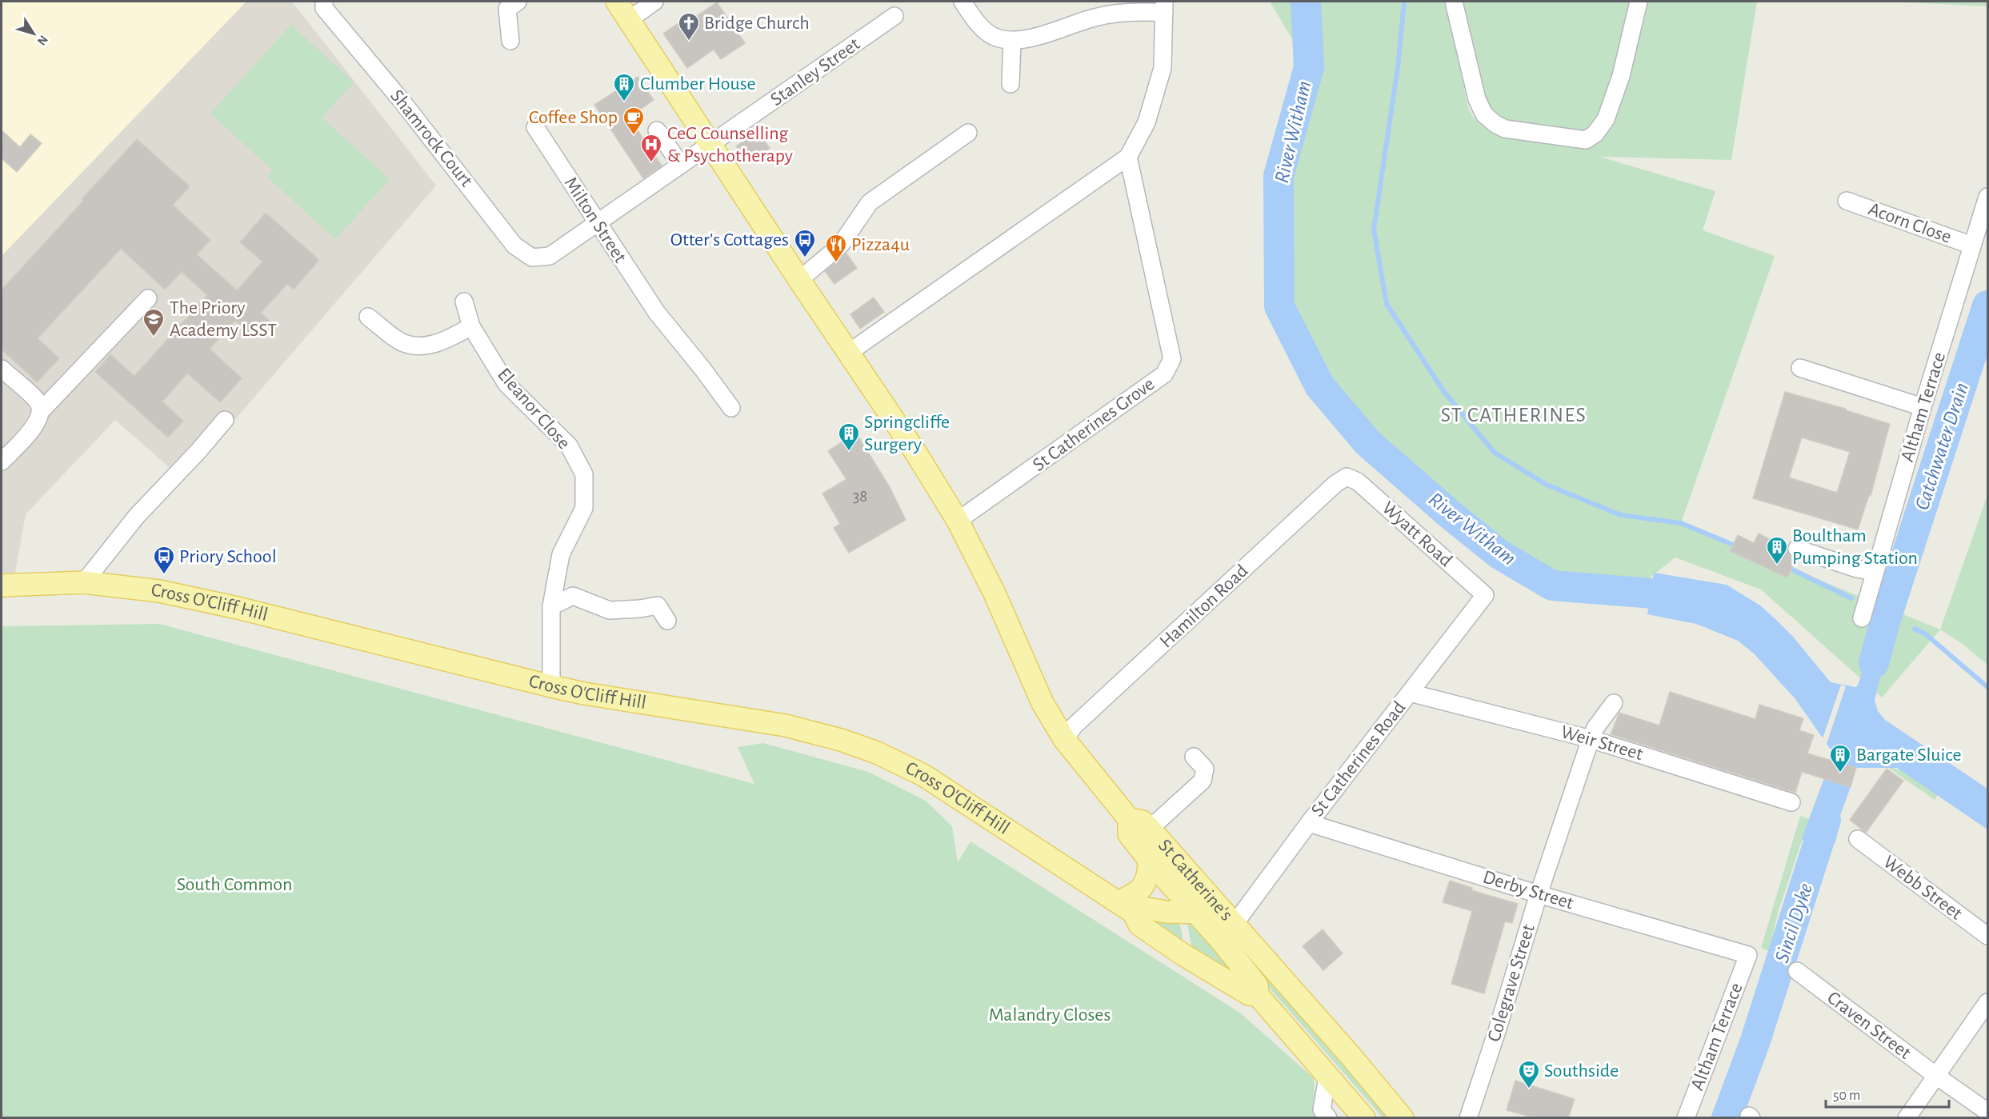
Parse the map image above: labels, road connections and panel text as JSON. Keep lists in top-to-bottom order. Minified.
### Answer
{"streets":{"main road":["Cross O'Cliff Hill","St Catherine's"],"street":["Stanley Street","Shamrock Court","Milton Street","Acorn Close","Altham Terrace","Eleanor Close","St Catherines Grove","Wyatt Road","Hamilton Road","Weir Street","St Catherines Road","Webb Street","Derby Street","Colegrave Street","Craven Street"]},"crossings":[["Stanley Street","Shamrock Court"],["Stanley Street","Milton Street"],["Acorn Close","Altham Terrace"],["Altham Terrace","Derby Street"],["Eleanor Close","Cross O'Cliff Hill"],["Wyatt Road","Hamilton Road"],["Wyatt Road","St Catherines Road"],["Cross O'Cliff Hill","St Catherine's"],["Weir Street","St Catherines Road"],["Weir Street","Colegrave Street"],["St Catherines Road","St Catherine's"],["St Catherines Road","Derby Street"],["Derby Street","Colegrave Street"]],"districts":["ST CATHERINES"],"water":["River Witham","Catchwater Drain","Sincil Dyke"],"parks":["South Common","Malandry Closes"],"places":{"church":["Bridge Church"],"building":["Clumber House","Springcliffe Surgery","Boultham Pumping Station","Bargate Sluice"],"cafe":["Coffee Shop"],"hospital":["CeG Counselling & Psychotherapy"],"bus stop":["Otter's Cottages","Priory School"],"restaurant":["Pizza4u"],"school or university":["The Priory Academy LSST"],"theatre":["Southside"]},"house_numbers":["38"],"scale_bar":"50 m","north":"bottom right"}
